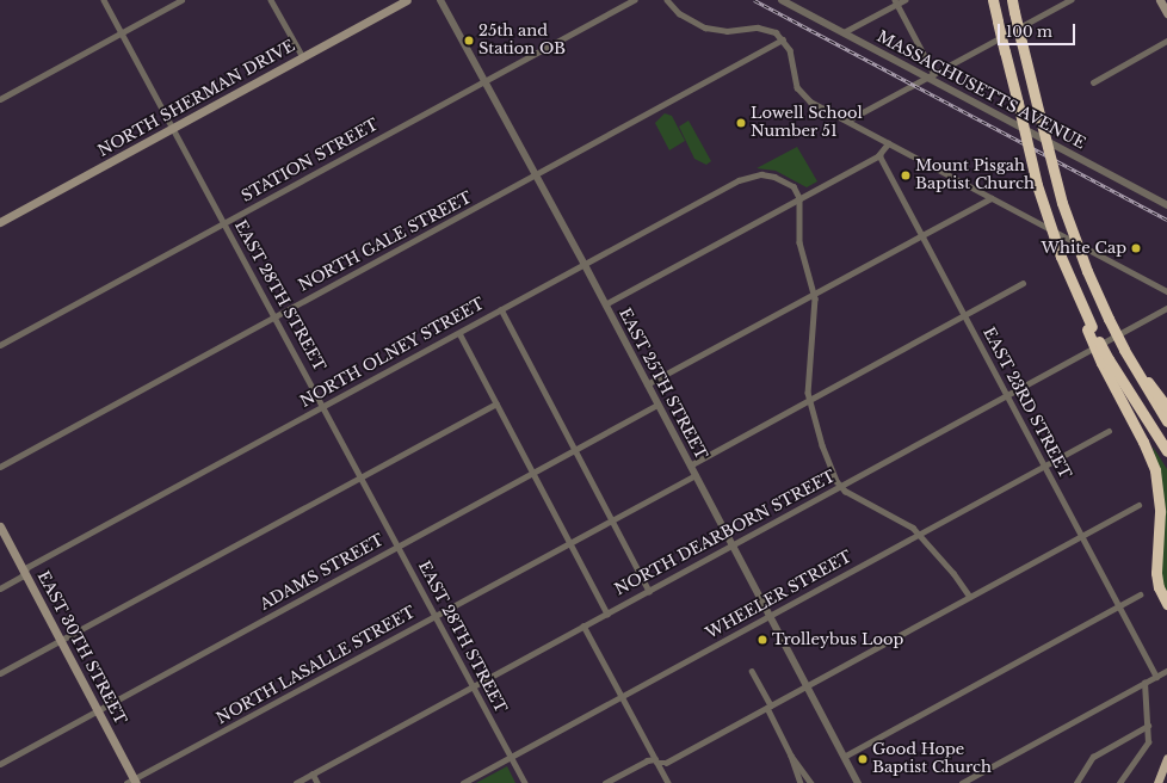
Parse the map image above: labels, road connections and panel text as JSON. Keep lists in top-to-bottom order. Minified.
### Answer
{"streets":{"main road":["NORTH SHERMAN DRIVE","EAST 30TH STREET"],"street":["MASSACHUSETTS AVENUE","STATION STREET","NORTH GALE STREET","EAST 28TH STREET","NORTH OLNEY STREET","EAST 25TH STREET","EAST 23RD STREET","NORTH DEARBORN STREET","ADAMS STREET","WHEELER STREET","NORTH LASALLE STREET"]},"crossings":[["NORTH SHERMAN DRIVE","EAST 28TH STREET"],["STATION STREET","EAST 28TH STREET"],["STATION STREET","EAST 25TH STREET"],["NORTH GALE STREET","EAST 28TH STREET"],["NORTH GALE STREET","EAST 25TH STREET"],["EAST 28TH STREET","NORTH OLNEY STREET"],["EAST 28TH STREET","NORTH DEARBORN STREET"],["EAST 28TH STREET","ADAMS STREET"],["EAST 28TH STREET","WHEELER STREET"],["EAST 28TH STREET","NORTH LASALLE STREET"],["NORTH OLNEY STREET","EAST 25TH STREET"],["NORTH OLNEY STREET","EAST 30TH STREET"],["EAST 25TH STREET","NORTH DEARBORN STREET"],["EAST 25TH STREET","ADAMS STREET"],["EAST 25TH STREET","WHEELER STREET"],["EAST 25TH STREET","NORTH LASALLE STREET"],["EAST 23RD STREET","NORTH DEARBORN STREET"],["EAST 23RD STREET","WHEELER STREET"],["ADAMS STREET","EAST 30TH STREET"],["EAST 30TH STREET","NORTH LASALLE STREET"]],"places":["25th and Station OB","Lowell School Number 51","Mount Pisgah Baptist Church","White Cap","Trolleybus Loop","Good Hope Baptist Church"],"scale_bar":"100 m"}
